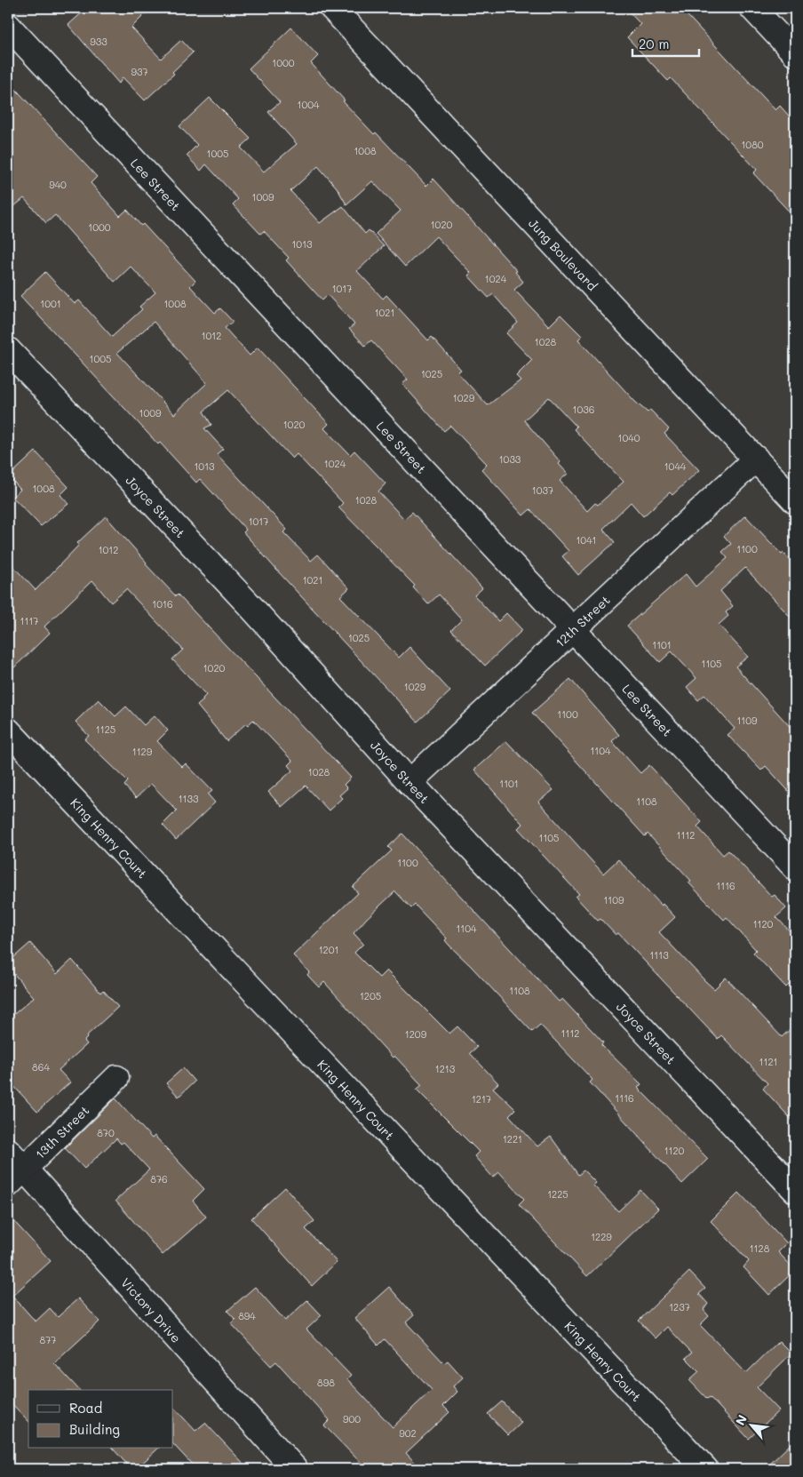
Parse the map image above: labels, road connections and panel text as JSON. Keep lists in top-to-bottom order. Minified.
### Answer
{"streets":{"street":["Lee Street","Jung Boulevard","Joyce Street","12th Street","King Henry Court","13th Street","Victory Drive"]},"crossings":[["Lee Street","12th Street"],["Jung Boulevard","12th Street"],["Joyce Street","12th Street"],["13th Street","Victory Drive"]],"house_numbers":["933","1000","937","1004","1080","1008","1005","940","1009","1020","1000","1013","1024","1017","1001","1008","1021","1012","1028","1005","1025","1029","1036","1009","1020","1040","1033","1024","1013","1044","1008","1037","1028","1017","1041","1100","1012","1021","1016","1117","1025","1101","1105","1020","1029","1100","1109","1125","1104","1129","1028","1101","1133","1108","1112","1105","1100","1116","1109","1120","1104","1201","1113","1108","1205","1112","1209","1121","864","1213","1116","1217","870","1221","1120","876","1225","1229","1128","1237","894","877","898","900","902"],"legend":["Road","Building"],"scale_bar":"20 m","north":"top left"}
